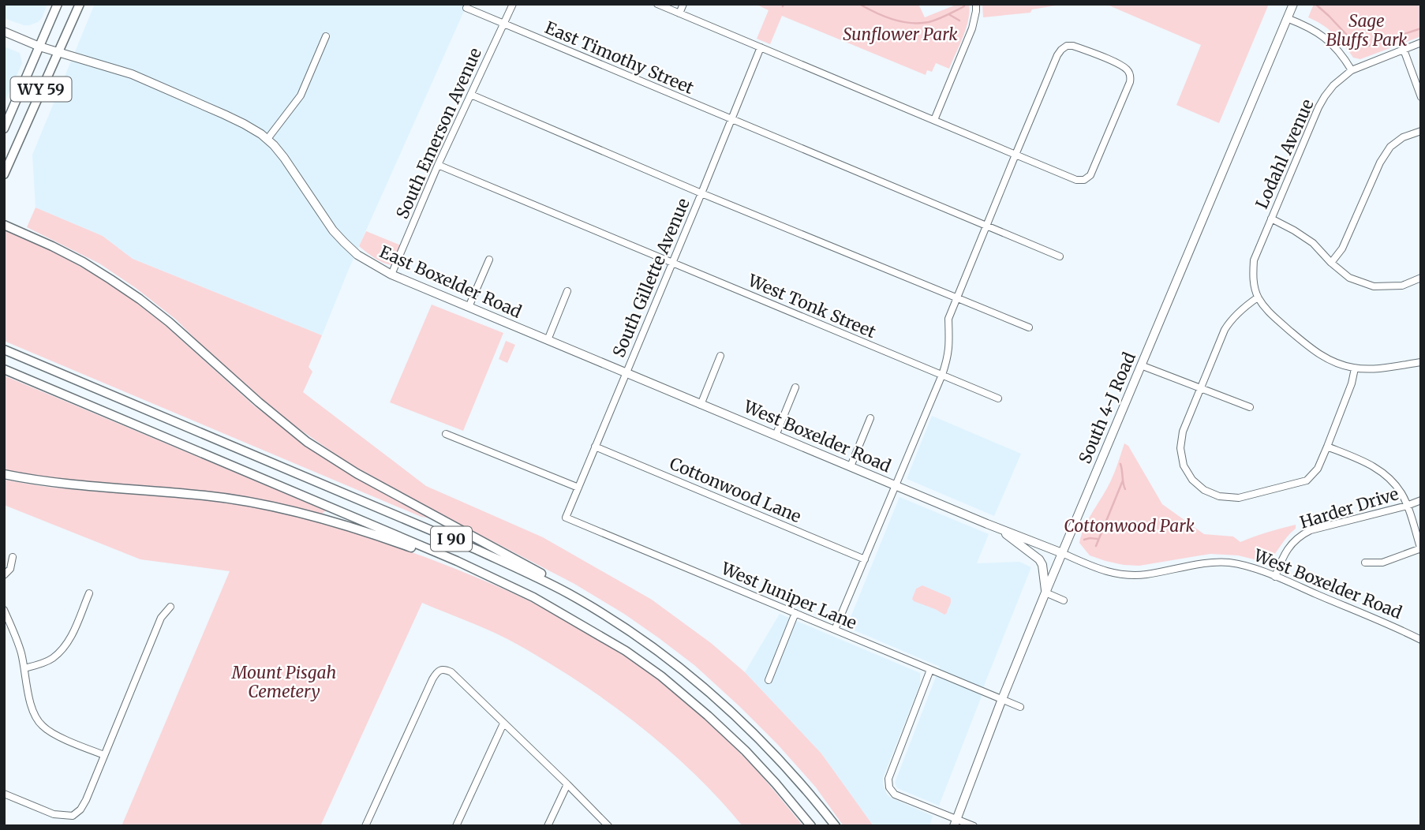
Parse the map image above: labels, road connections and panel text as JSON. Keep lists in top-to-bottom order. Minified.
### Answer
{"streets":{"highway":["WY 59","I 90"],"main road":["East Boxelder Road","South 4-J Road","West Boxelder Road"],"street":["East Timothy Street","South Emerson Avenue","Lodahl Avenue","South Gillette Avenue","West Tonk Street","Cottonwood Lane","Harder Drive","West Juniper Lane"]},"crossings":[["East Timothy Street","South Emerson Avenue"],["East Timothy Street","South Gillette Avenue"],["WY 59","East Boxelder Road"],["South Emerson Avenue","East Boxelder Road"],["South Emerson Avenue","West Tonk Street"],["South Gillette Avenue","East Boxelder Road"],["South Gillette Avenue","West Tonk Street"],["South Gillette Avenue","West Boxelder Road"],["South Gillette Avenue","Cottonwood Lane"],["South Gillette Avenue","West Juniper Lane"],["East Boxelder Road","West Boxelder Road"],["South 4-J Road","West Boxelder Road"],["South 4-J Road","West Juniper Lane"],["West Boxelder Road","Harder Drive"]],"parks":["Sage Bluffs Park","Sunflower Park","Cottonwood Park","Mount Pisgah Cemetery"]}
